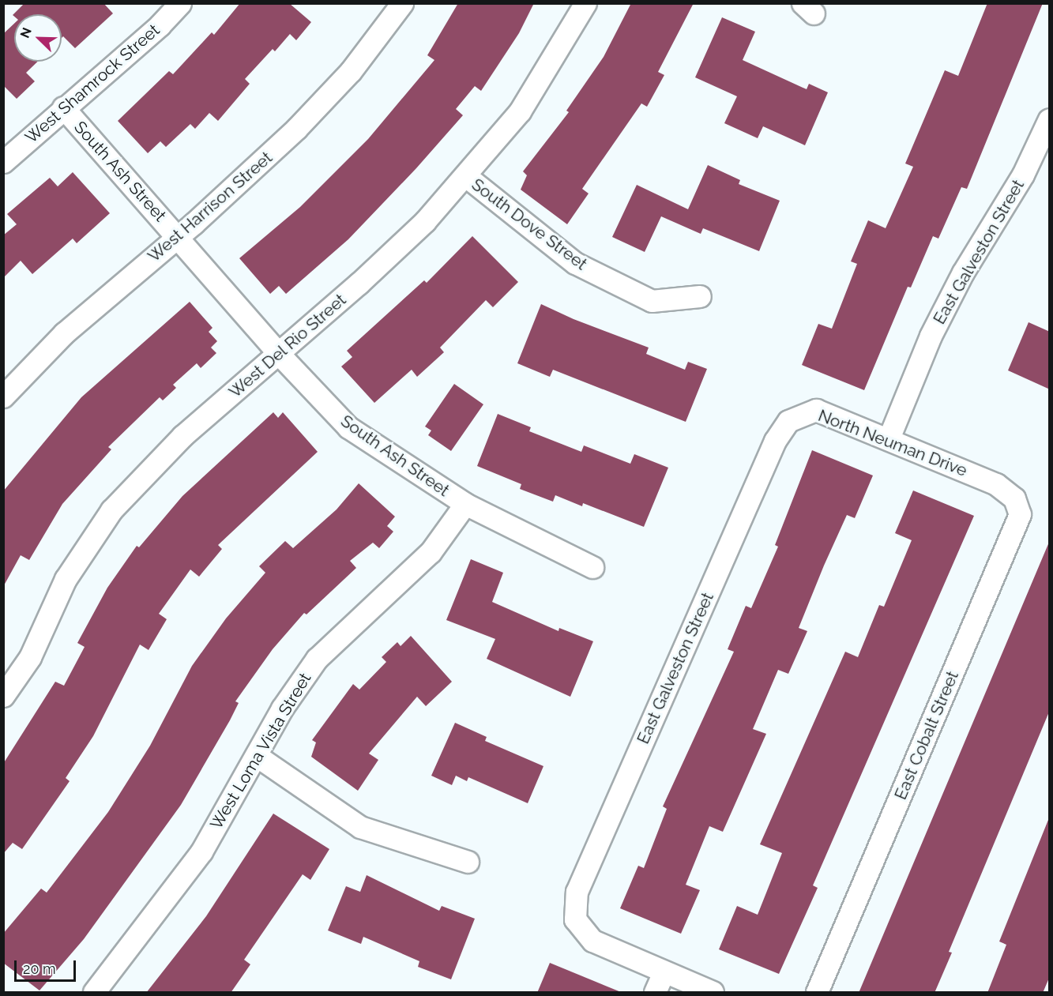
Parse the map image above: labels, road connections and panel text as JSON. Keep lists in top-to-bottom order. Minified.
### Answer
{"streets":{"street":["West Shamrock Street","South Ash Street","West Harrison Street","South Dove Street","East Galveston Street","West Del Rio Street","North Neuman Drive","East Cobalt Street","West Loma Vista Street"]},"crossings":[["West Shamrock Street","South Ash Street"],["South Ash Street","West Harrison Street"],["South Ash Street","West Del Rio Street"],["South Ash Street","West Loma Vista Street"],["South Dove Street","West Del Rio Street"],["East Galveston Street","North Neuman Drive"],["North Neuman Drive","East Cobalt Street"]],"scale_bar":"20 m","north":"top left"}
